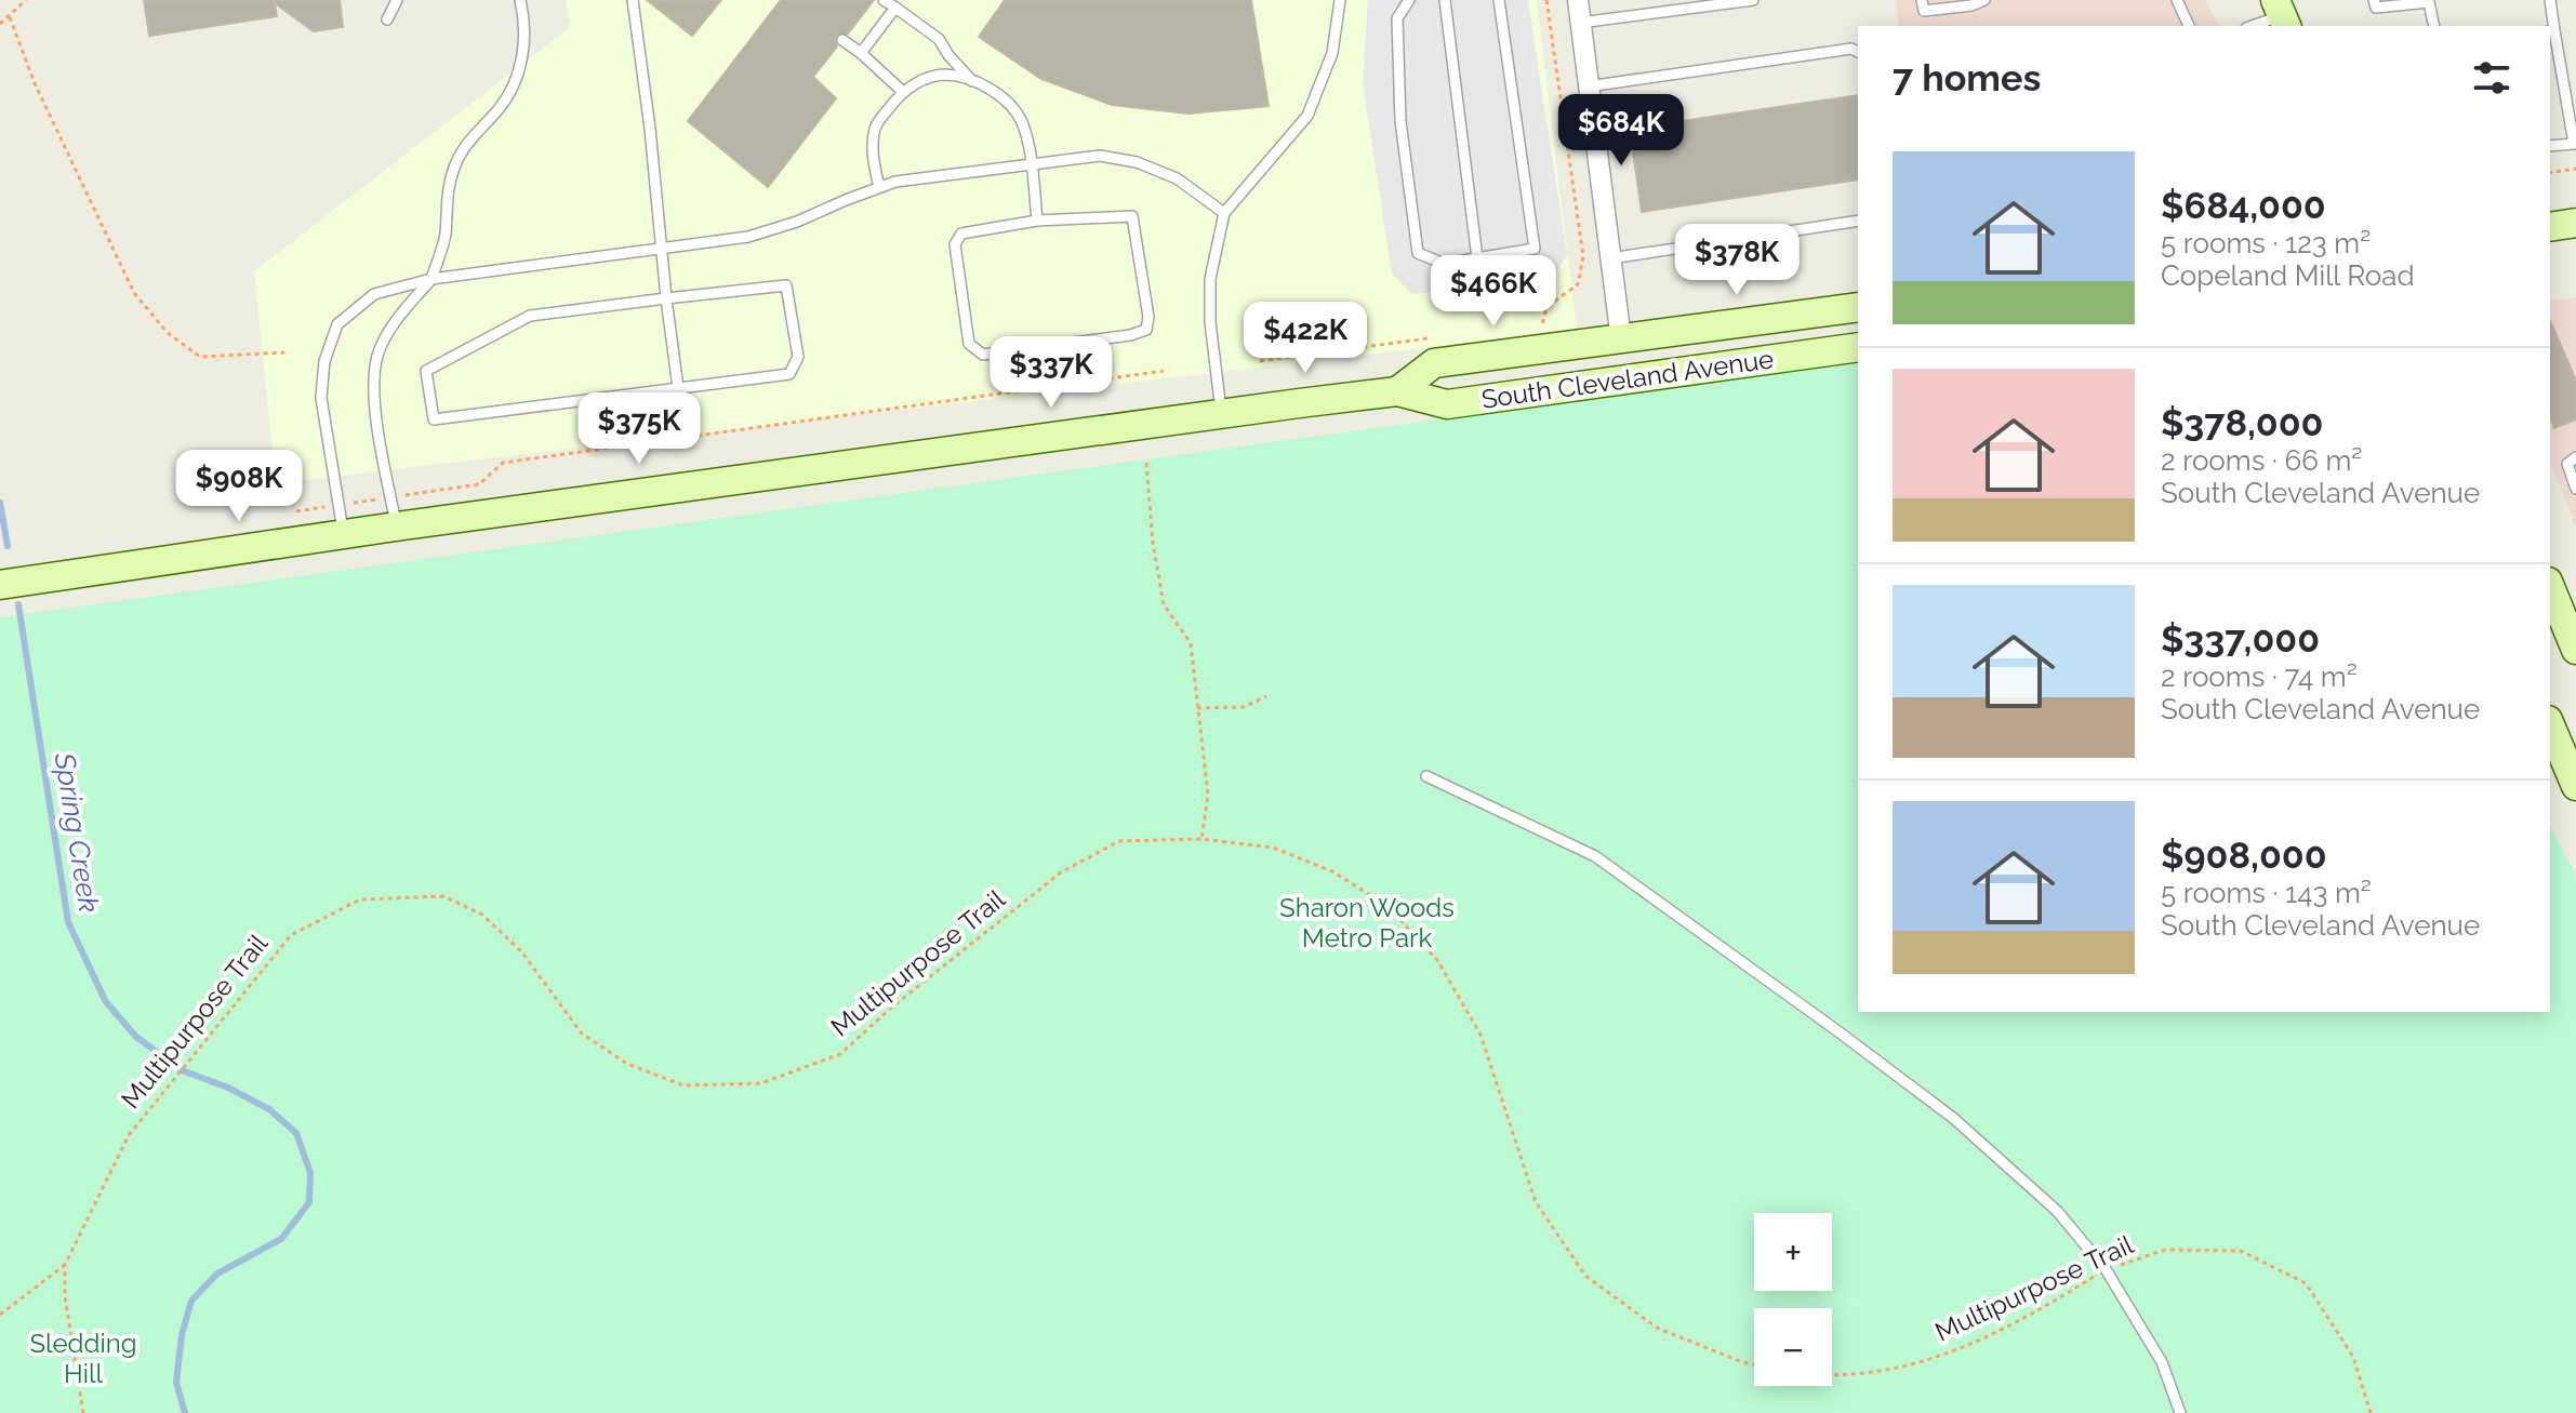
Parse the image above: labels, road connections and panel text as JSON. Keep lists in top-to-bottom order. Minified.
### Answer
{"streets":{"main road":["South Cleveland Avenue"],"path":["Multipurpose Trail"]},"water":["Spring Creek"],"parks":["Sharon Woods Metro Park","Sledding Hill"],"page":{"heading":"7 homes","price":["$684K","$378K","$466K","$422K","$337K","$375K","$908K"],"list":[{"name":"$684,000","note":"5 rooms · 123 m² · Copeland Mill Road"},{"name":"$378,000","note":"2 rooms · 66 m² · South Cleveland Avenue"},{"name":"$337,000","note":"2 rooms · 74 m² · South Cleveland Avenue"},{"name":"$908,000","note":"5 rooms · 143 m² · South Cleveland Avenue"}],"map_buttons":["+","−"]}}
